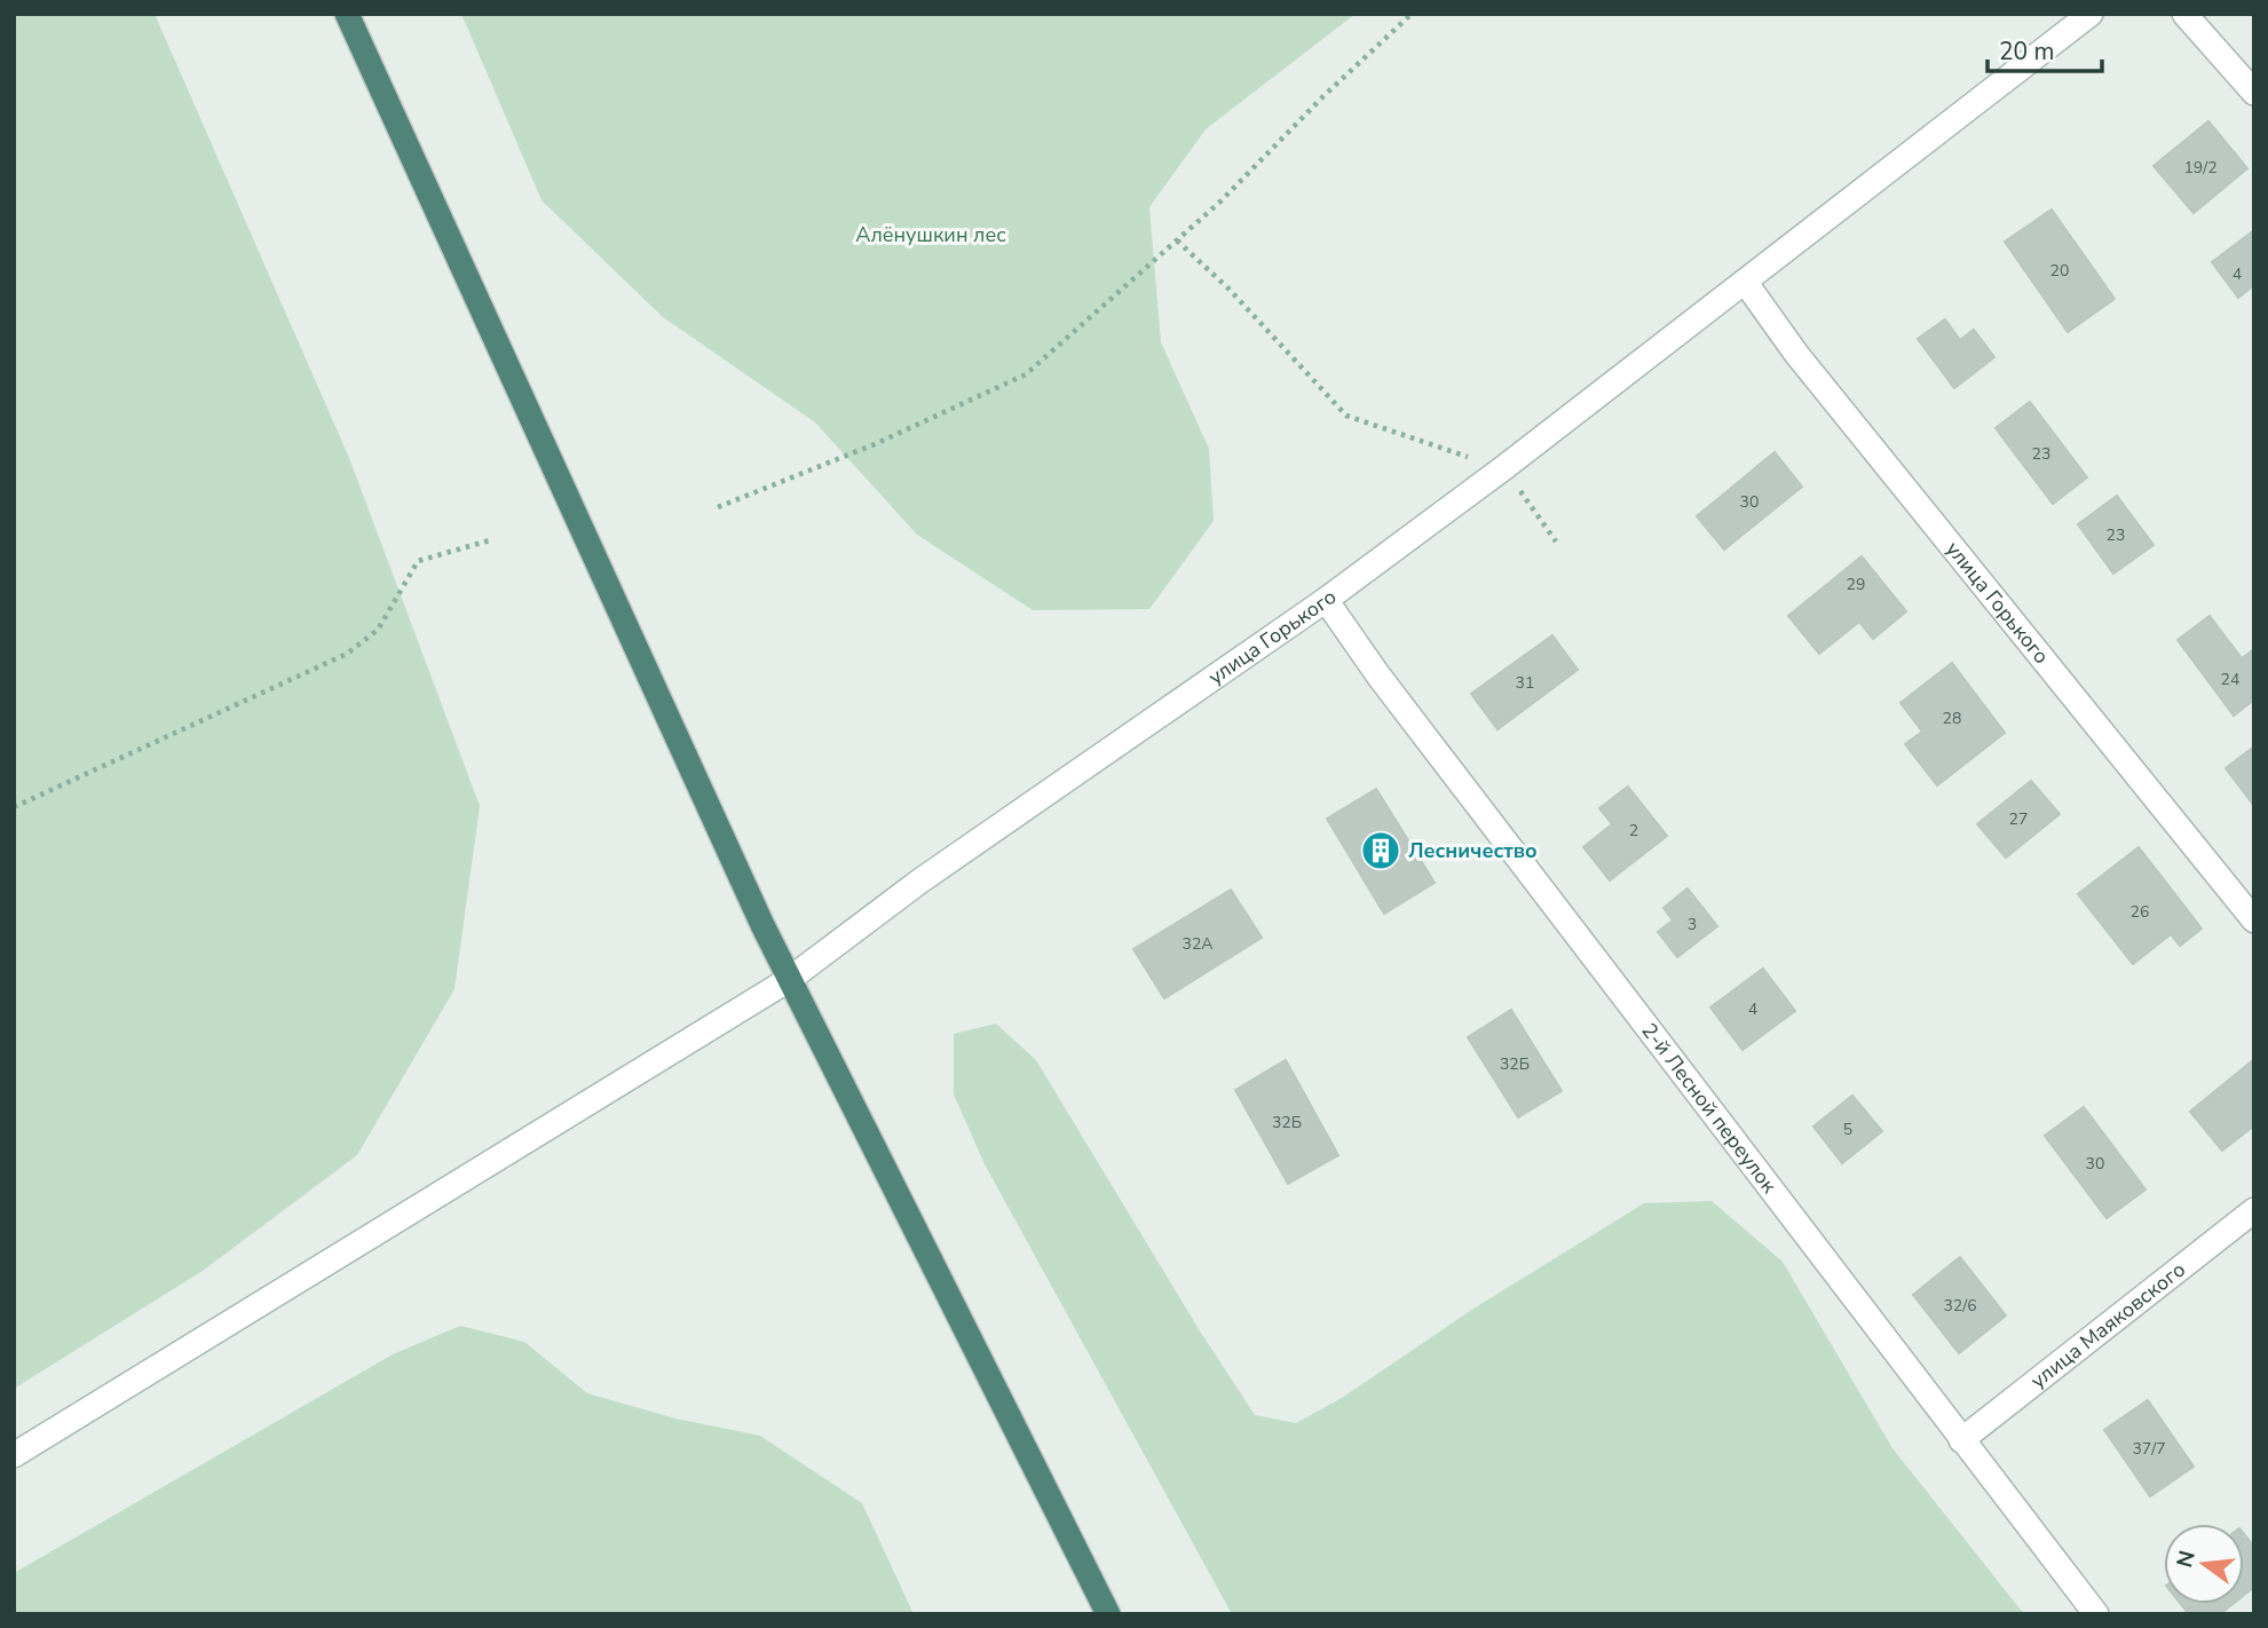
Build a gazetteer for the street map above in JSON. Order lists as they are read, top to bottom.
{
  "streets": {
    "street": ["улица Горького", "2-й Лесной переулок", "улица Маяковского"]
  },
  "crossings": [
    ["улица Горького", "2-й Лесной переулок"],
    ["2-й Лесной переулок", "улица Маяковского"]
  ],
  "parks": ["Алёнушкин лес"],
  "places": {
    "building": ["Лесничество"]
  },
  "house_numbers": [
    "19/2",
    "20",
    "4",
    "23",
    "30",
    "23",
    "29",
    "24",
    "31",
    "28",
    "27",
    "2",
    "26",
    "3",
    "32А",
    "4",
    "32Б",
    "32Б",
    "5",
    "30",
    "32/6",
    "37/7"
  ],
  "scale_bar": "20 m",
  "north": "left"
}
